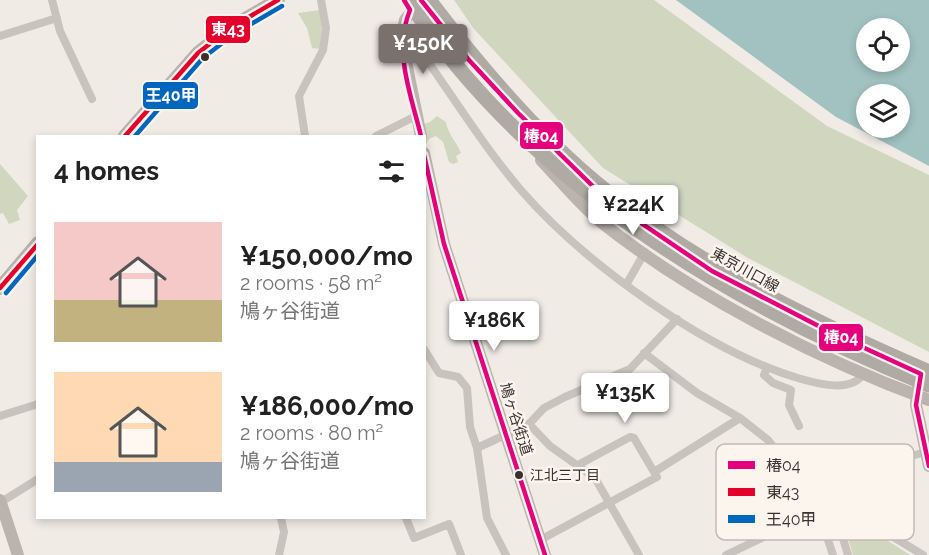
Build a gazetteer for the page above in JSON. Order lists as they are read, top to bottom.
{
  "streets": {
    "main road": ["東京川口線", "鳩ヶ谷街道"]
  },
  "places": ["江北三丁目"],
  "lines": ["transit line 椿04", "transit line 東43", "transit line 王40甲"],
  "legend": ["椿04", "東43", "王40甲"],
  "page": {
    "price": [
      "¥150K",
      "¥224K",
      "¥186K",
      "¥135K"
    ],
    "heading": "4 homes",
    "list": [
      {
        "name": "¥150,000/mo",
        "note": "2 rooms · 58 m² · 鳩ヶ谷街道"
      },
      {
        "name": "¥186,000/mo",
        "note": "2 rooms · 80 m² · 鳩ヶ谷街道"
      }
    ]
  }
}
